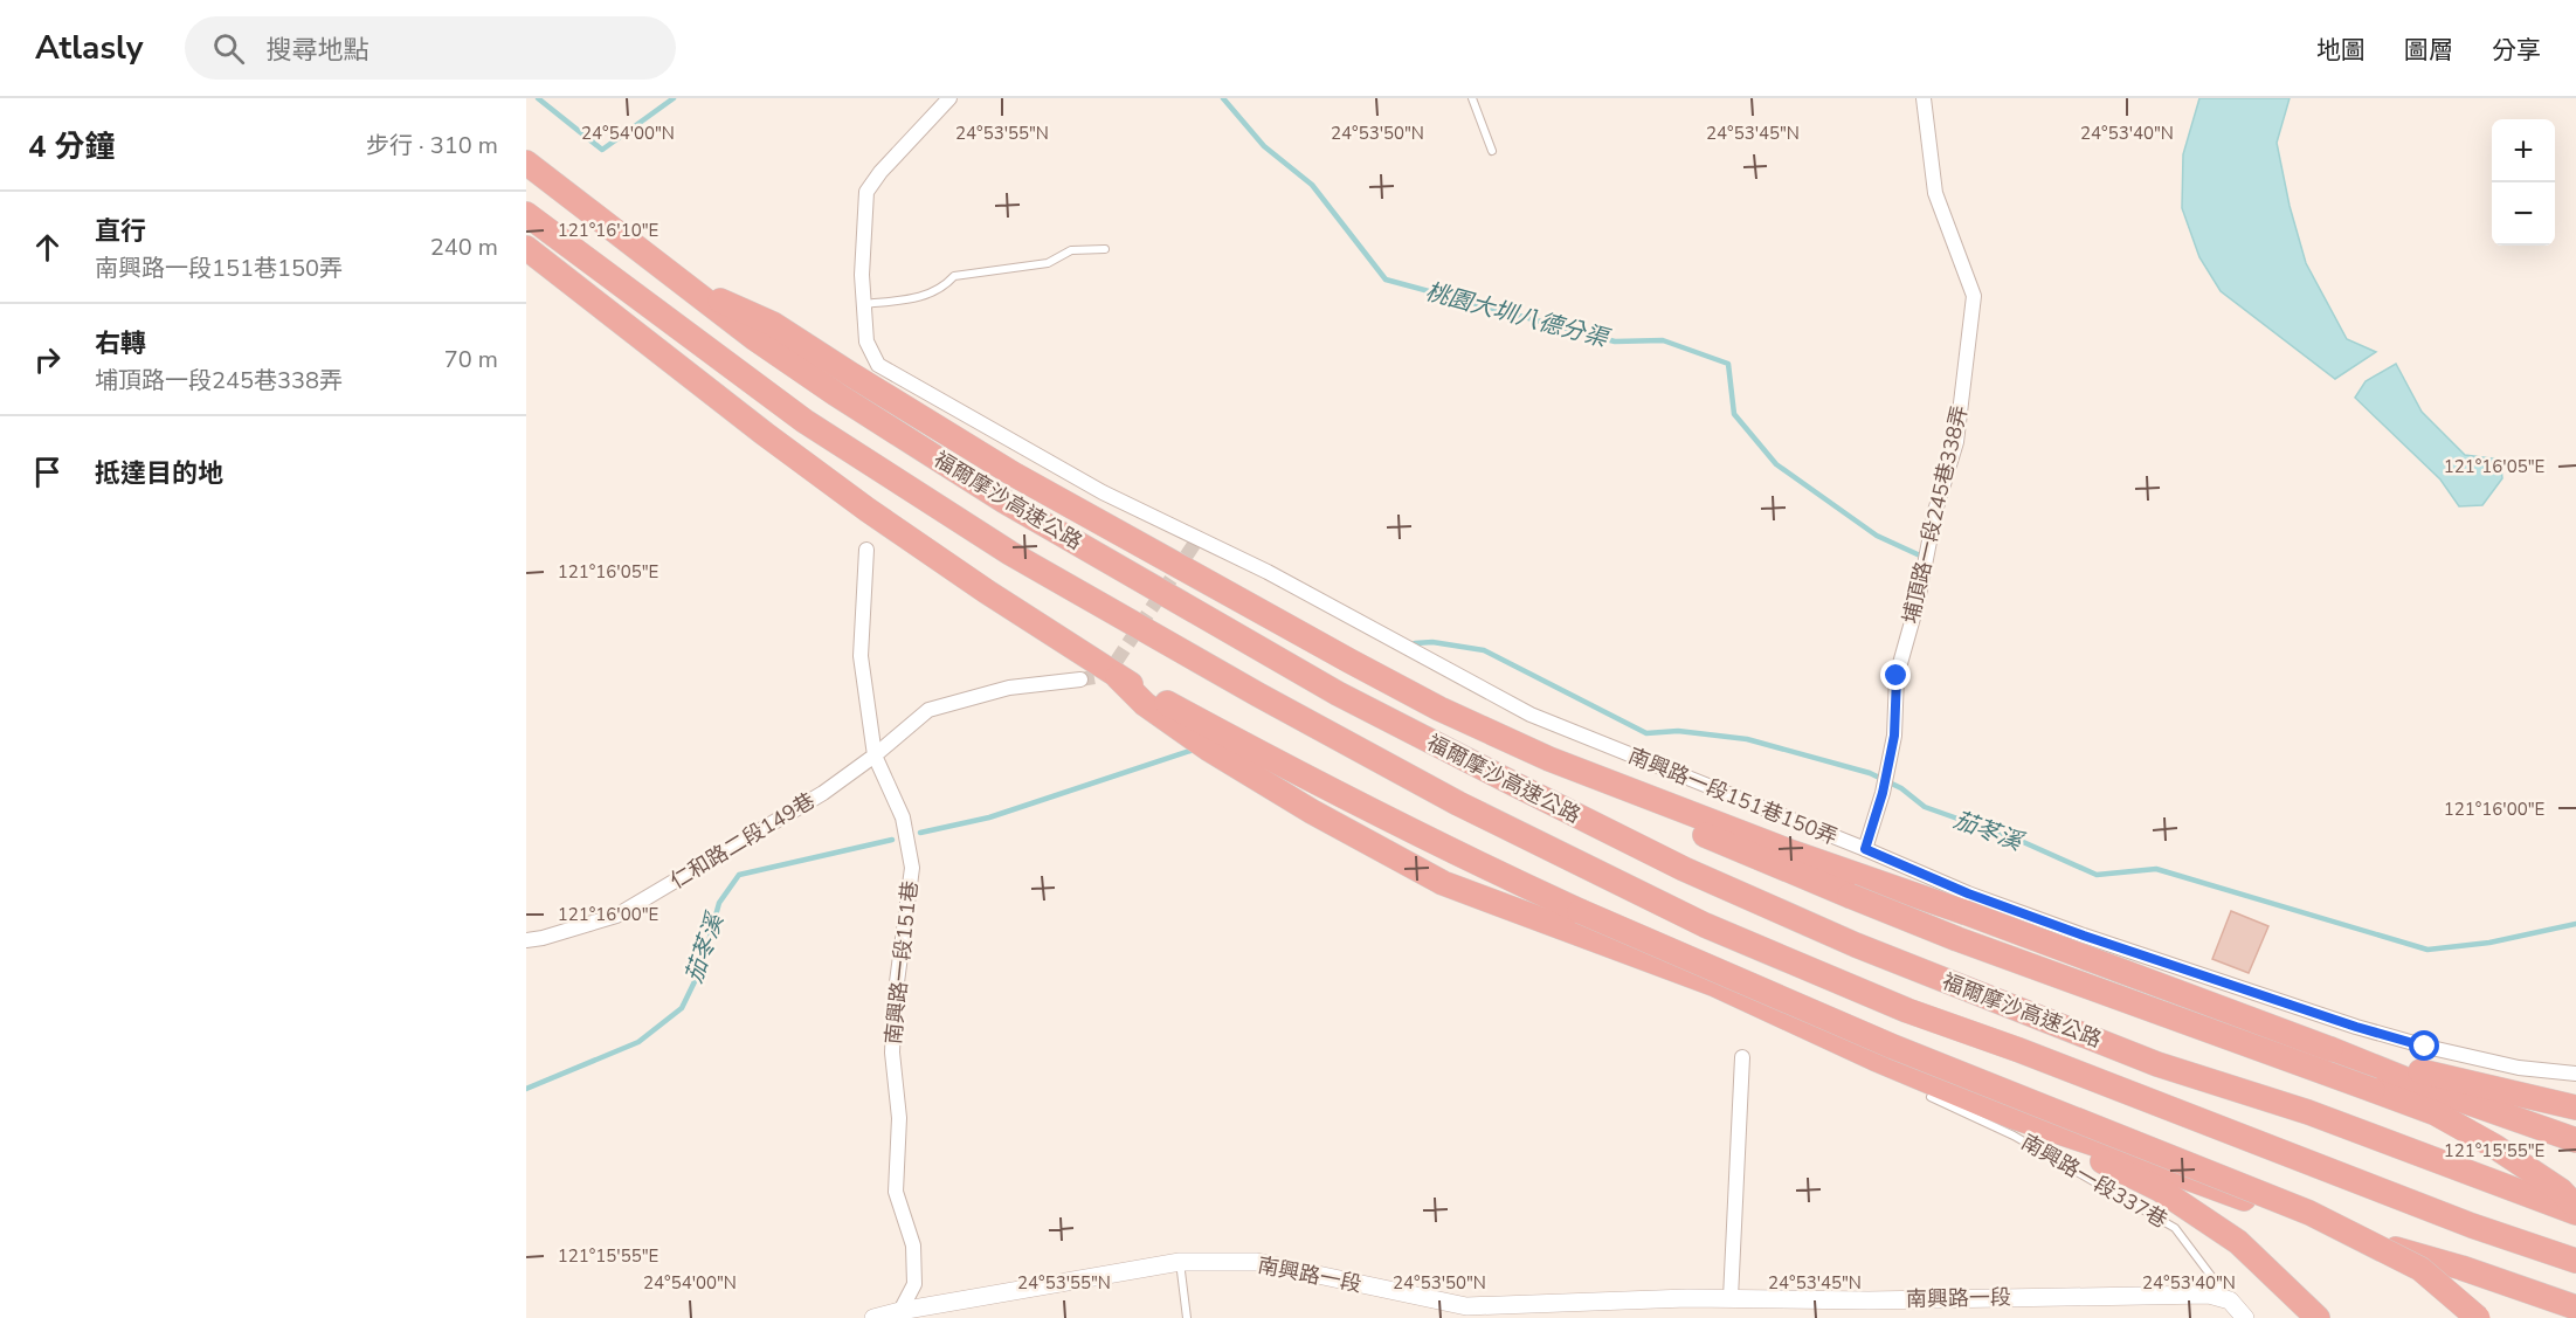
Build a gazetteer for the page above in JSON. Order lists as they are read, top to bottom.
{
  "streets": {
    "highway": ["福爾摩沙高速公路"],
    "street": [
      "埔頂路一段245巷338弄",
      "南興路一段151巷150弄",
      "仁和路二段149巷",
      "南興路一段151巷",
      "南興路一段"
    ],
    "lane": ["南興路一段337巷"]
  },
  "crossings": [
    ["埔頂路一段245巷338弄", "南興路一段151巷150弄"],
    ["仁和路二段149巷", "南興路一段151巷"],
    ["南興路一段151巷", "南興路一段"],
    ["南興路一段337巷", "南興路一段"]
  ],
  "water": ["桃園大圳八德分渠", "茄苳溪"],
  "page": {
    "header": "Atlasly",
    "search": "搜尋地點",
    "nav": ["地圖", "圖層", "分享"],
    "heading": ["4 分鐘", "步行 · 310 m"],
    "map_buttons": ["+", "−"],
    "list": [
      ["直行", "南興路一段151巷150弄", "240 m"],
      ["右轉", "埔頂路一段245巷338弄", "70 m"],
      "抵達目的地"
    ]
  },
  "coordinates": [
    "24°54'00\"N",
    "24°53'55\"N",
    "24°53'50\"N",
    "24°53'45\"N",
    "24°53'40\"N",
    "121°16'10\"E",
    "121°16'05\"E",
    "121°16'00\"E",
    "121°15'55\"E"
  ]
}
